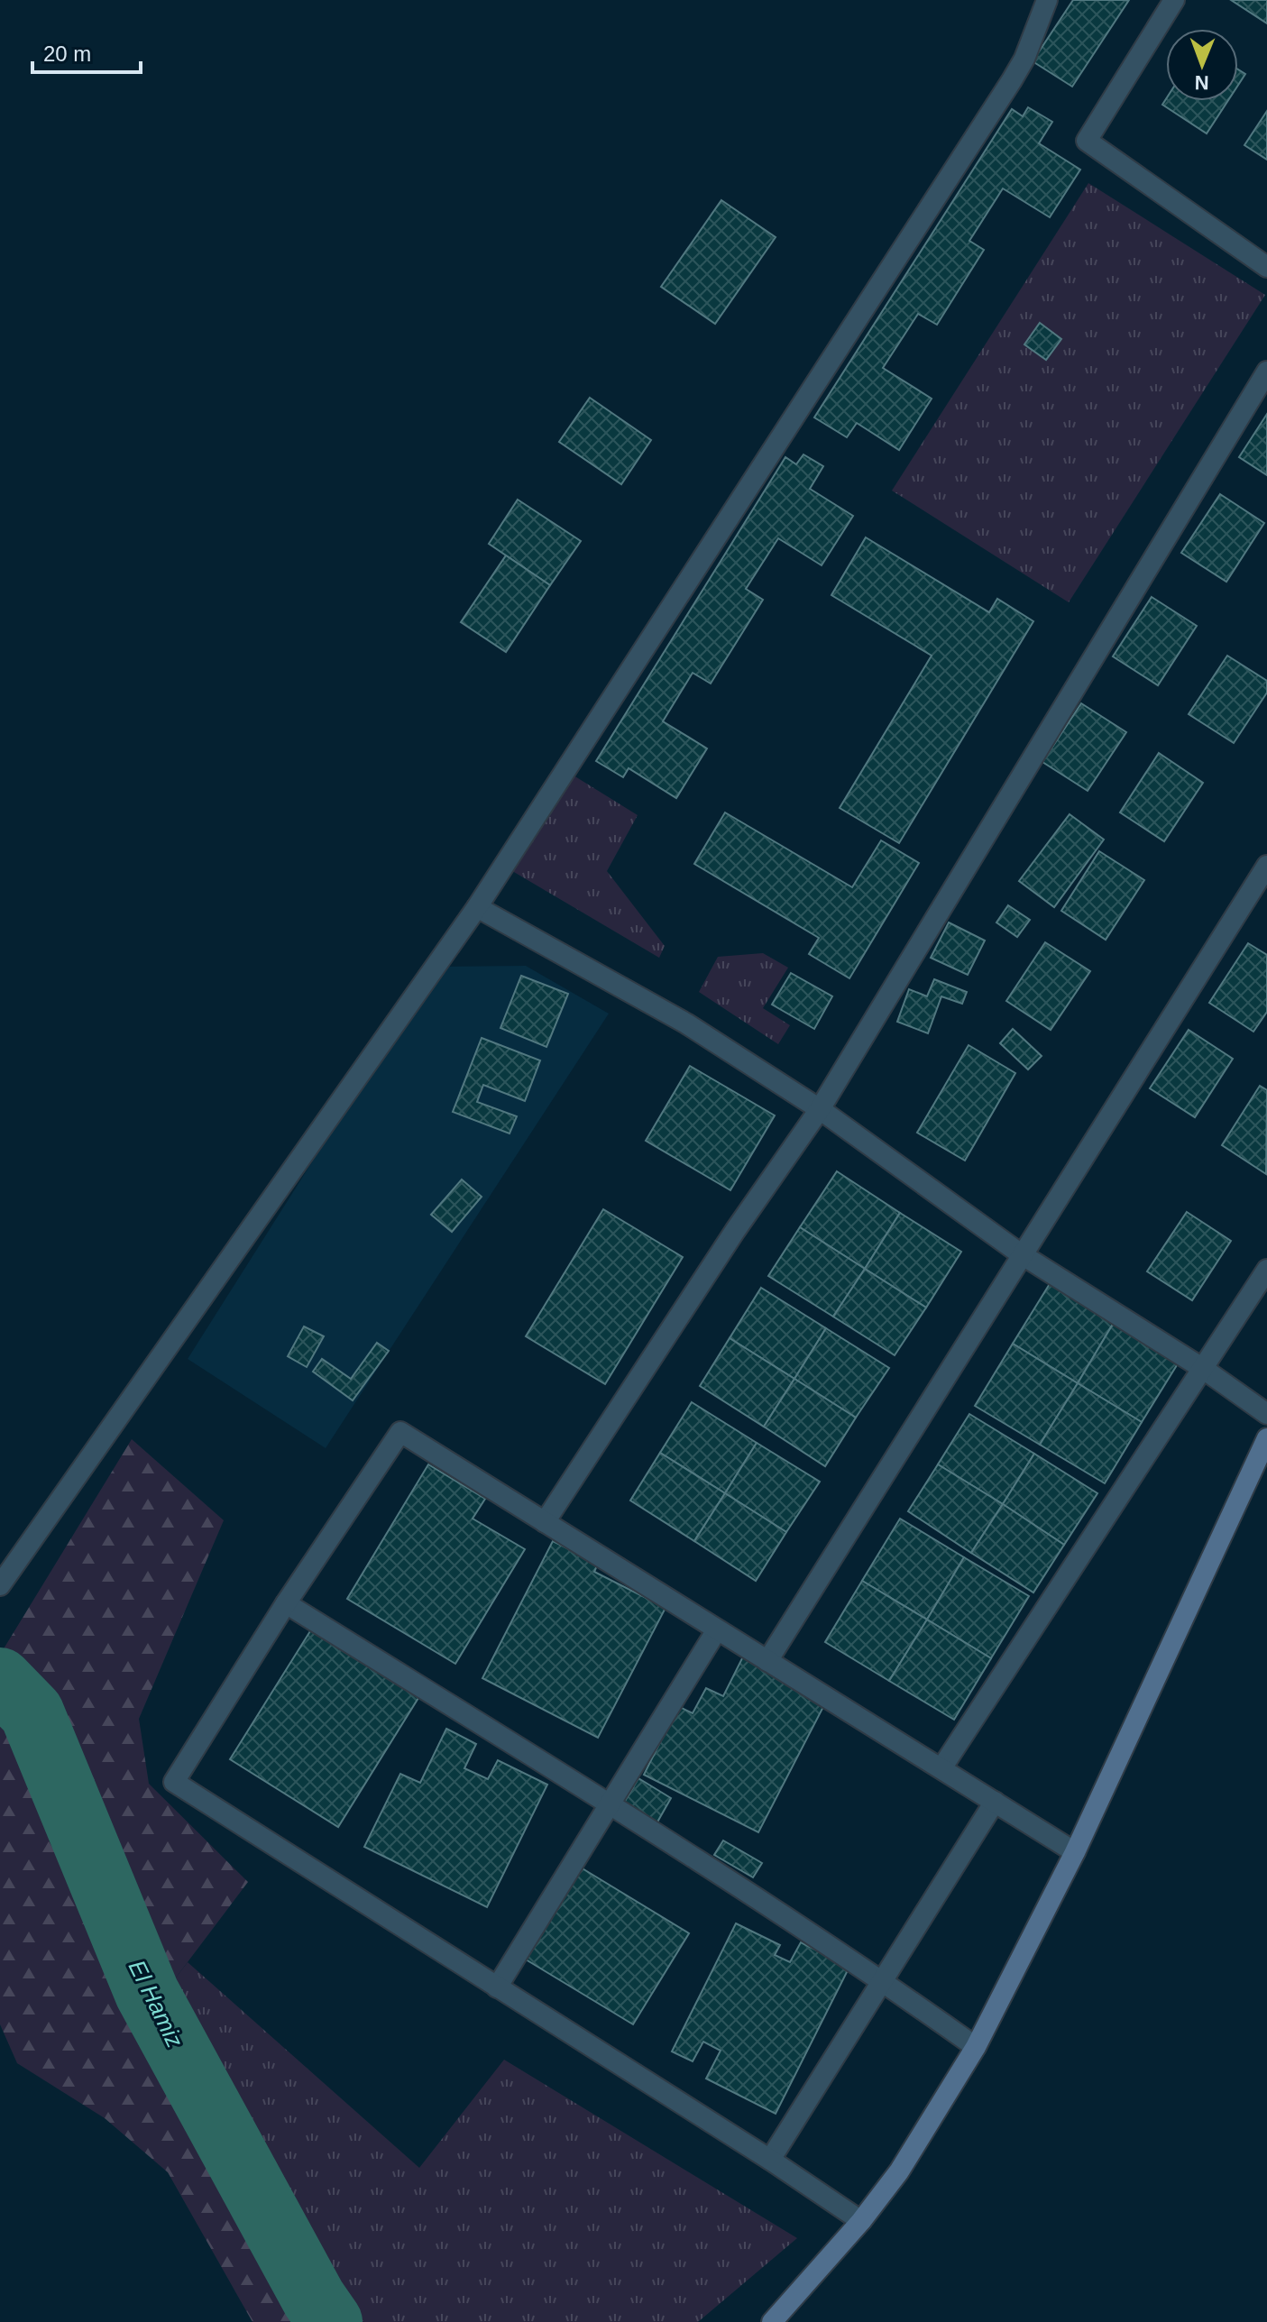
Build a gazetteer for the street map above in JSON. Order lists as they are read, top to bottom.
{
  "water": ["El Hamiz"],
  "scale_bar": "20 m",
  "north": "bottom"
}
